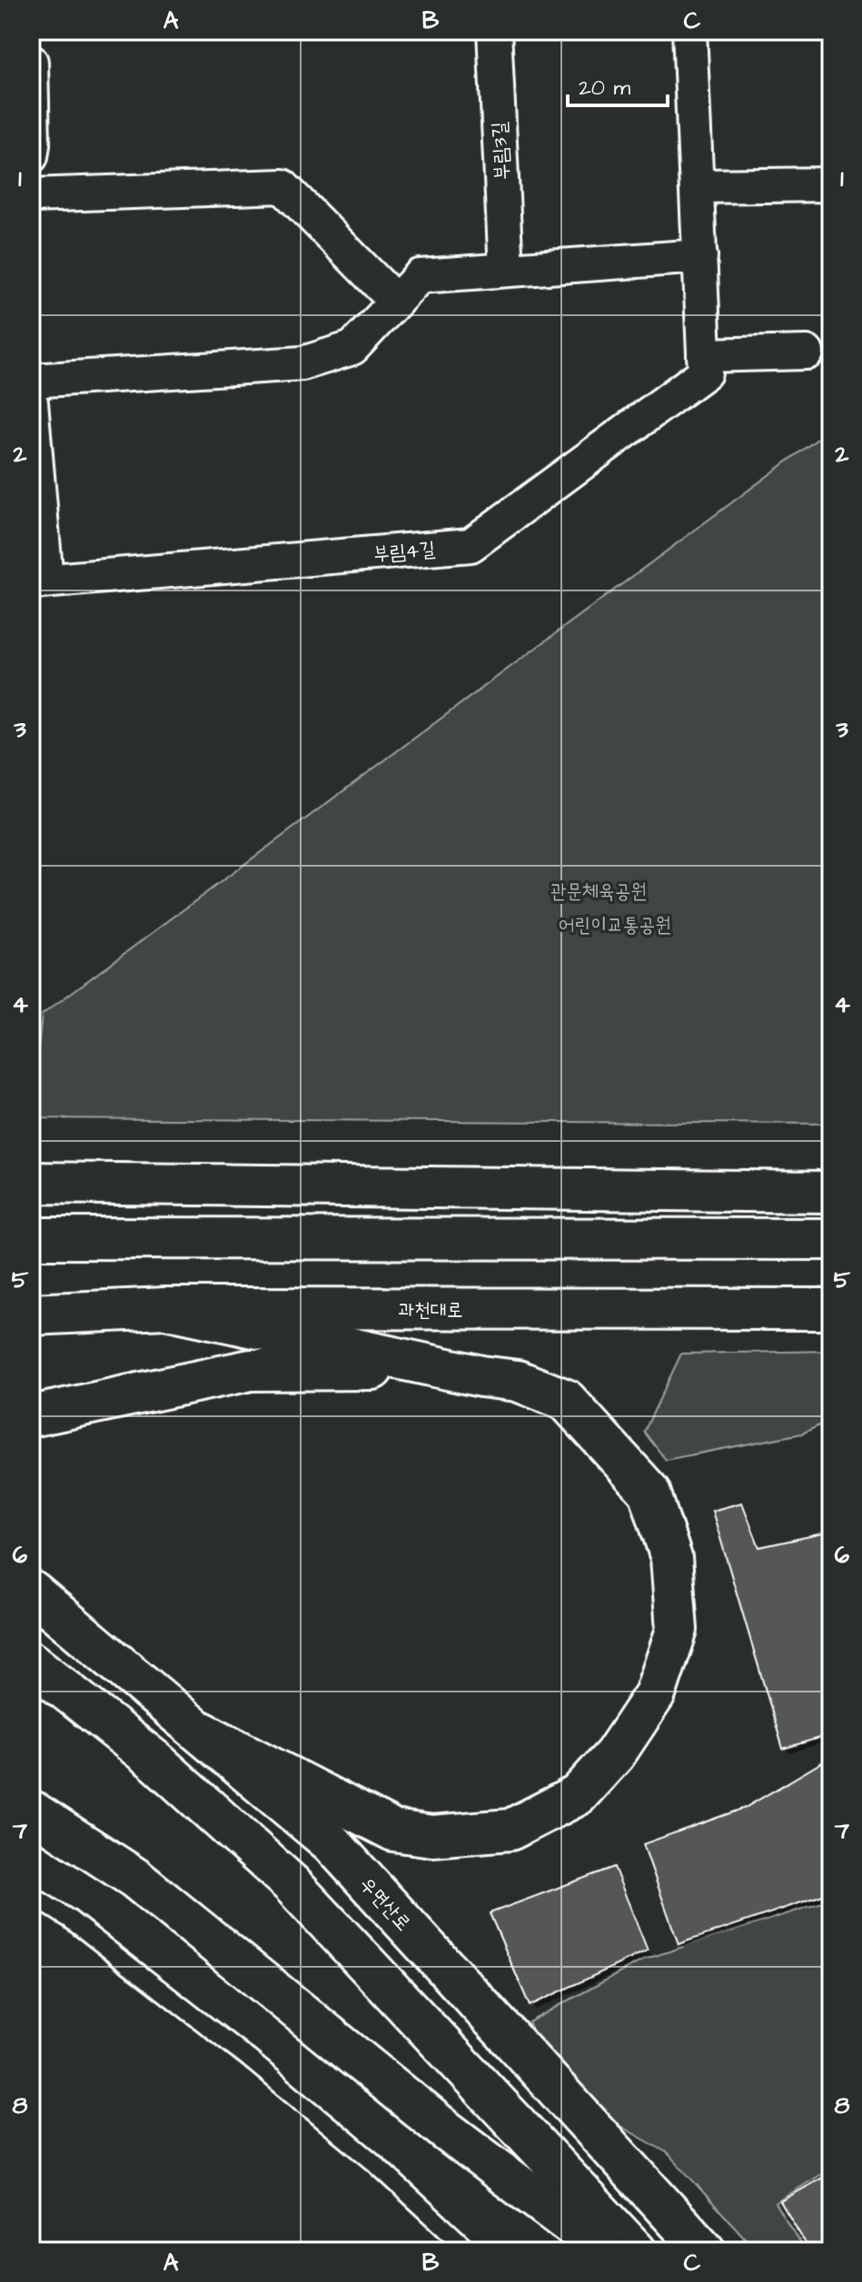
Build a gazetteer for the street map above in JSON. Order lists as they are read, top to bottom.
{
  "streets": {
    "highway": ["과천대로", "우면산로"],
    "street": ["부림3길", "부림4길"]
  },
  "parks": ["관문체육공원", "어린이교통공원"],
  "scale_bar": "20 m",
  "grid": {
    "columns": ["A", "B", "C"],
    "rows": [
      "1",
      "2",
      "3",
      "4",
      "5",
      "6",
      "7",
      "8"
    ]
  }
}
